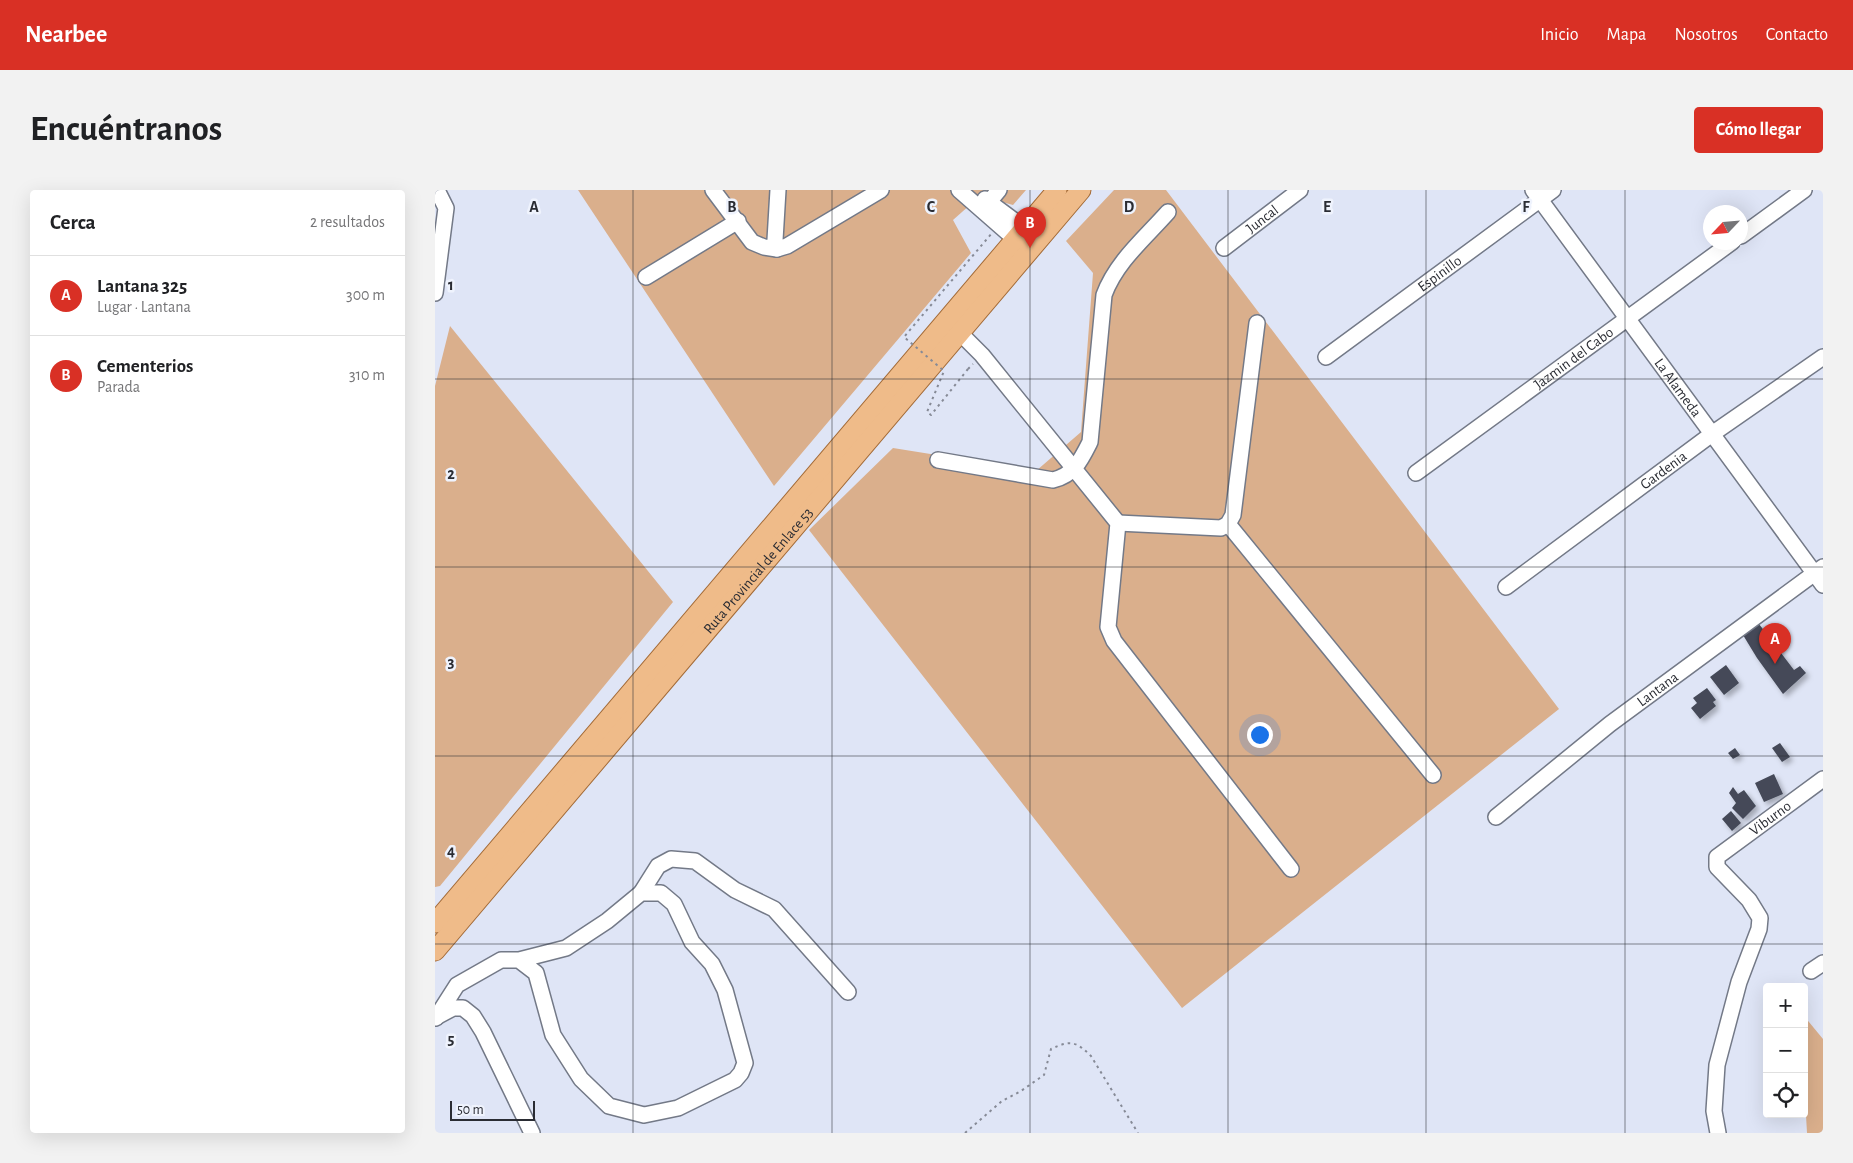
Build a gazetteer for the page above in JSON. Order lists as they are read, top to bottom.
{
  "streets": {
    "main road": ["Ruta Provincial de Enlace 53"],
    "street": [
      "Juncal",
      "Espinillo",
      "Jazmin del Cabo",
      "La Alameda",
      "Gardenia",
      "Lantana",
      "Viburno"
    ]
  },
  "crossings": [
    ["Espinillo", "La Alameda"],
    ["Jazmin del Cabo", "La Alameda"],
    ["La Alameda", "Gardenia"],
    ["La Alameda", "Lantana"]
  ],
  "scale_bar": "50 m",
  "north": "bottom left",
  "page": {
    "header": "Nearbee",
    "nav": [
      "Inicio",
      "Mapa",
      "Nosotros",
      "Contacto"
    ],
    "buttons": "Cómo llegar",
    "title": "Encuéntranos",
    "heading": ["Cerca", "2 resultados"],
    "pins": ["B", "A"],
    "list": [
      {
        "mark": "A",
        "name": "Lantana 325",
        "note": "Lugar · Lantana",
        "value": "300 m"
      },
      {
        "mark": "B",
        "name": "Cementerios",
        "note": "Parada",
        "value": "310 m"
      }
    ],
    "map_buttons": ["+", "−"],
    "scale": "50 m"
  },
  "grid": {
    "columns": [
      "A",
      "B",
      "C",
      "D",
      "E",
      "F"
    ],
    "rows": [
      "1",
      "2",
      "3",
      "4",
      "5"
    ]
  }
}
